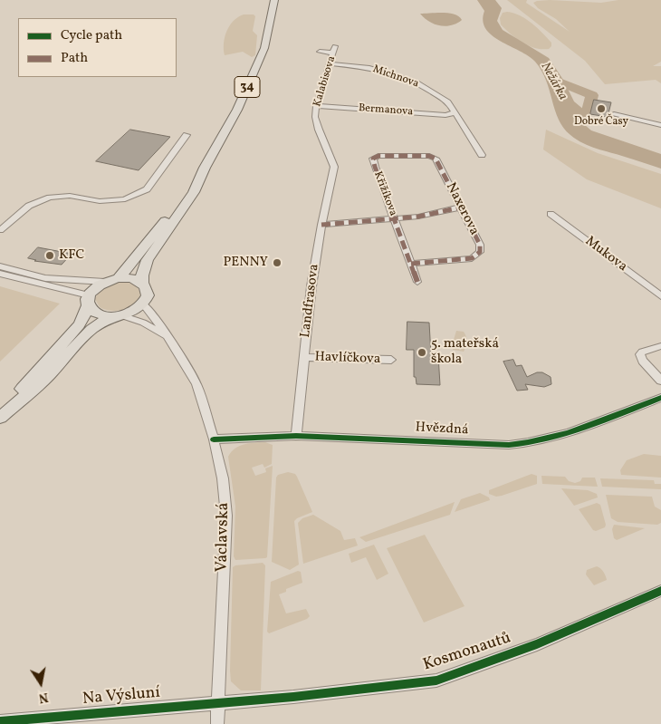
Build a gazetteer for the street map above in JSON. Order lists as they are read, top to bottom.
{
  "streets": {
    "main road": ["34"],
    "street": [
      "Michnova",
      "Kalabisova",
      "Bermanova",
      "Křižíkova",
      "Naxerova",
      "Mukova",
      "Landfrasova",
      "Havlíčkova",
      "Hvězdná",
      "Václavská",
      "Kosmonautů",
      "Na Výsluní"
    ]
  },
  "crossings": [
    ["Michnova", "Kalabisova"],
    ["Michnova", "Bermanova"],
    ["Kalabisova", "Bermanova"],
    ["Kalabisova", "Landfrasova"],
    ["34", "Václavská"],
    ["Křižíkova", "Naxerova"],
    ["Landfrasova", "Havlíčkova"],
    ["Landfrasova", "Hvězdná"],
    ["Hvězdná", "Václavská"],
    ["Václavská", "Kosmonautů"],
    ["Václavská", "Na Výsluní"],
    ["Kosmonautů", "Na Výsluní"]
  ],
  "water": ["Nežárka"],
  "places": [
    "Dobré Časy",
    "KFC",
    "PENNY",
    "5. mateřská škola"
  ],
  "legend": ["Cycle path", "Path"],
  "north": "bottom"
}
